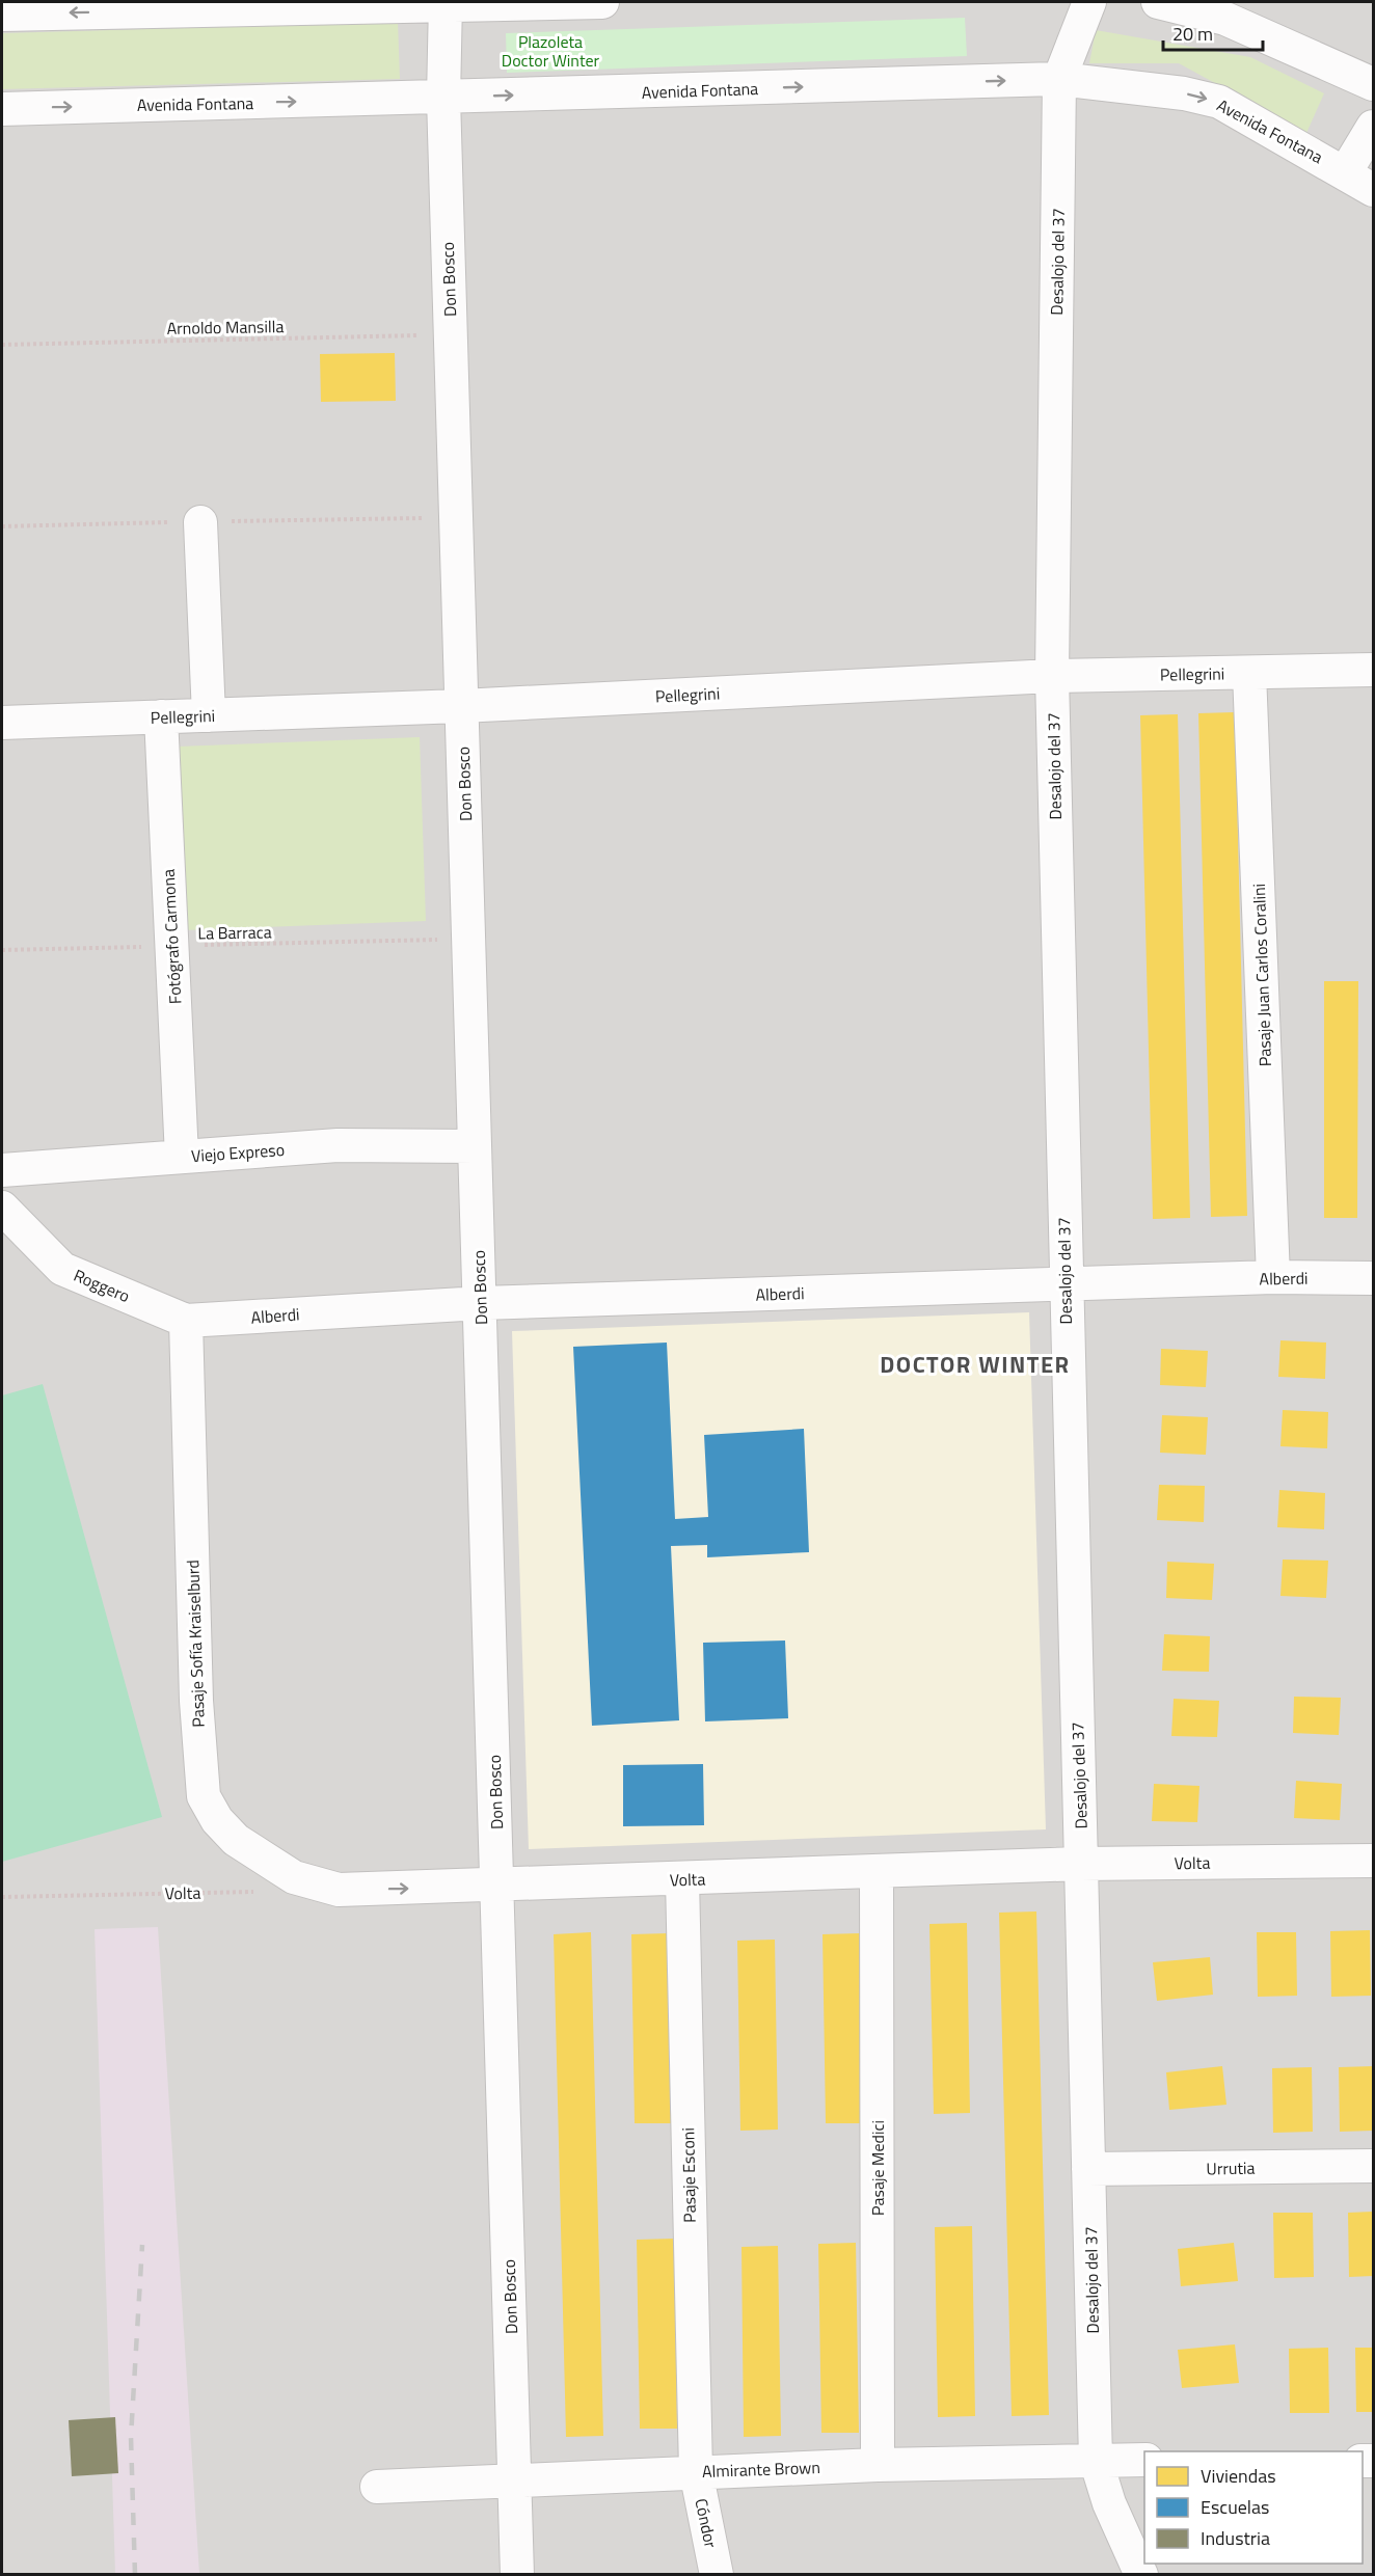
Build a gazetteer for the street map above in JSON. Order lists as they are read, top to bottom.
{
  "streets": {
    "street": [
      "Avenida Fontana",
      "Desalojo del 37",
      "Don Bosco",
      "Pellegrini",
      "Fotógrafo Carmona",
      "Pasaje Juan Carlos Coralini",
      "Viejo Expreso",
      "Alberdi",
      "Roggero",
      "Pasaje Sofía Kraiselburd",
      "Volta",
      "Pasaje Medici",
      "Urrutia",
      "Pasaje Esconi",
      "Almirante Brown",
      "Cóndor"
    ],
    "path": ["Arnoldo Mansilla", "La Barraca"]
  },
  "crossings": [
    ["Avenida Fontana", "Desalojo del 37"],
    ["Avenida Fontana", "Don Bosco"],
    ["Desalojo del 37", "Pellegrini"],
    ["Desalojo del 37", "Alberdi"],
    ["Desalojo del 37", "Volta"],
    ["Desalojo del 37", "Urrutia"],
    ["Desalojo del 37", "Almirante Brown"],
    ["Don Bosco", "Arnoldo Mansilla"],
    ["Don Bosco", "Pellegrini"],
    ["Don Bosco", "La Barraca"],
    ["Don Bosco", "Viejo Expreso"],
    ["Don Bosco", "Alberdi"],
    ["Don Bosco", "Volta"],
    ["Don Bosco", "Almirante Brown"],
    ["Pellegrini", "Fotógrafo Carmona"],
    ["Pellegrini", "Pasaje Juan Carlos Coralini"],
    ["La Barraca", "Fotógrafo Carmona"],
    ["Fotógrafo Carmona", "Viejo Expreso"],
    ["Pasaje Juan Carlos Coralini", "Alberdi"],
    ["Alberdi", "Roggero"],
    ["Alberdi", "Pasaje Sofía Kraiselburd"],
    ["Roggero", "Pasaje Sofía Kraiselburd"],
    ["Pasaje Sofía Kraiselburd", "Volta"],
    ["Volta", "Pasaje Medici"],
    ["Volta", "Pasaje Esconi"],
    ["Pasaje Medici", "Almirante Brown"],
    ["Pasaje Esconi", "Almirante Brown"],
    ["Pasaje Esconi", "Cóndor"],
    ["Almirante Brown", "Cóndor"]
  ],
  "districts": ["DOCTOR WINTER"],
  "parks": ["Plazoleta Doctor Winter"],
  "legend": ["Viviendas", "Escuelas", "Industria"],
  "scale_bar": "20 m"
}
